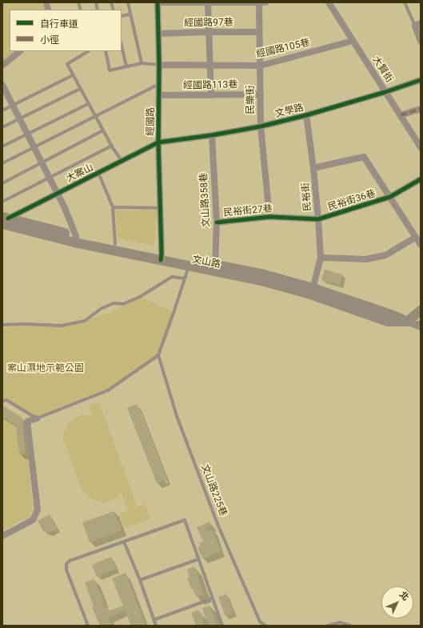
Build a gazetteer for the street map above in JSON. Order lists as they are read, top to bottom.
{
  "streets": {
    "main road": ["文山路"],
    "street": [
      "經國路97巷",
      "經國路105巷",
      "大賢街",
      "經國路113巷",
      "民樂街",
      "文學路",
      "經國路",
      "大案山",
      "民裕街",
      "文山路358巷",
      "民裕街36巷",
      "民裕街27巷"
    ],
    "lane": ["文山路225巷"]
  },
  "crossings": [
    ["經國路97巷", "民樂街"],
    ["經國路97巷", "經國路"],
    ["經國路105巷", "大賢街"],
    ["經國路105巷", "民樂街"],
    ["經國路105巷", "經國路"],
    ["大賢街", "文學路"],
    ["經國路113巷", "民樂街"],
    ["經國路113巷", "經國路"],
    ["民樂街", "文學路"],
    ["民樂街", "民裕街27巷"],
    ["文學路", "經國路"],
    ["文學路", "大案山"],
    ["文學路", "民裕街"],
    ["文學路", "文山路358巷"],
    ["經國路", "大案山"],
    ["經國路", "文山路"],
    ["大案山", "文山路"],
    ["民裕街", "民裕街36巷"],
    ["民裕街", "民裕街27巷"],
    ["民裕街", "文山路"],
    ["文山路358巷", "民裕街27巷"],
    ["文山路358巷", "文山路"],
    ["民裕街36巷", "民裕街27巷"]
  ],
  "parks": ["案山濕地示範公園"],
  "legend": ["自行車道", "小徑"],
  "north": "top right"
}
